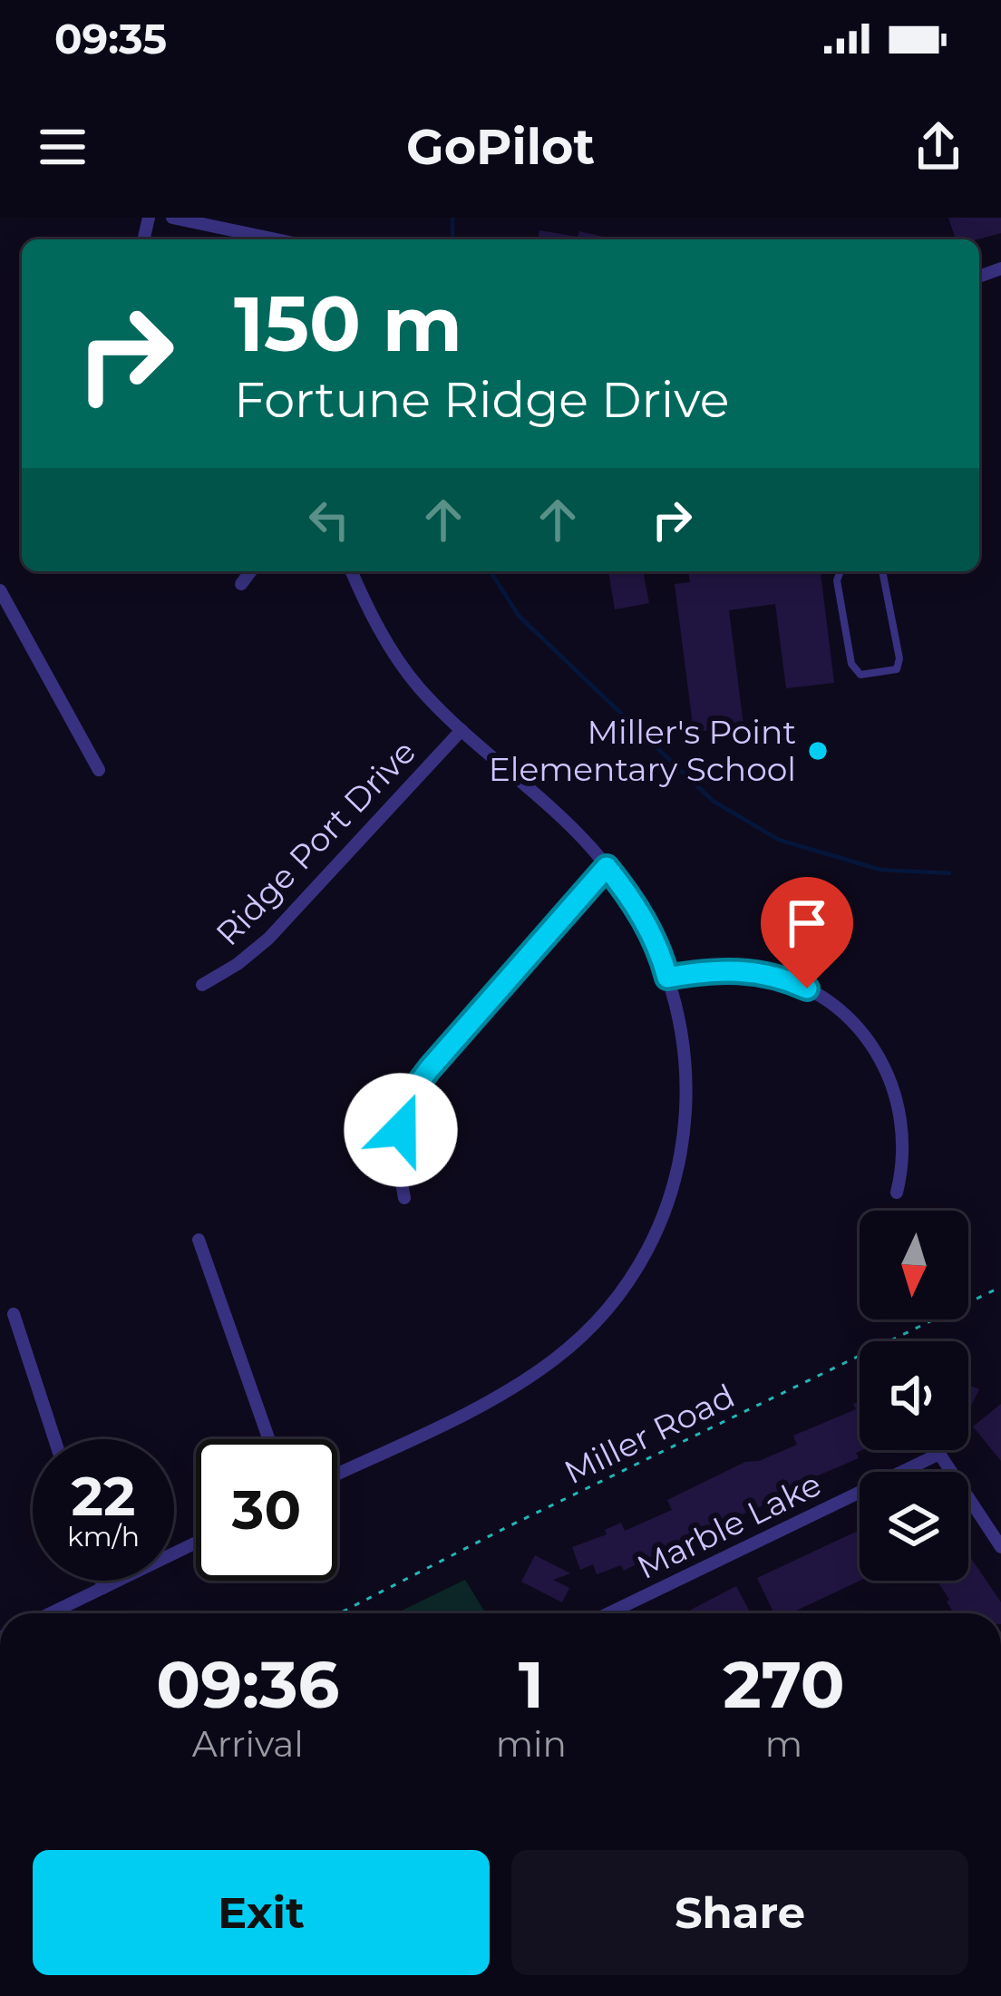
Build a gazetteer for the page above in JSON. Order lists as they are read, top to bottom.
{
  "streets": {
    "street": ["Ridge Port Drive", "Marble Lake"],
    "path": ["Miller Road"]
  },
  "places": ["Miller's Point Elementary School"],
  "north": "bottom",
  "page": {
    "status": "09:35",
    "header": "GoPilot",
    "turn": ["150 m", "Fortune Ridge Drive"],
    "speed": "22 km/h",
    "limit": "30",
    "eta": [
      "09:36",
      "Arrival",
      "1",
      "min",
      "270",
      "m"
    ],
    "buttons": ["Exit", "Share"]
  }
}
